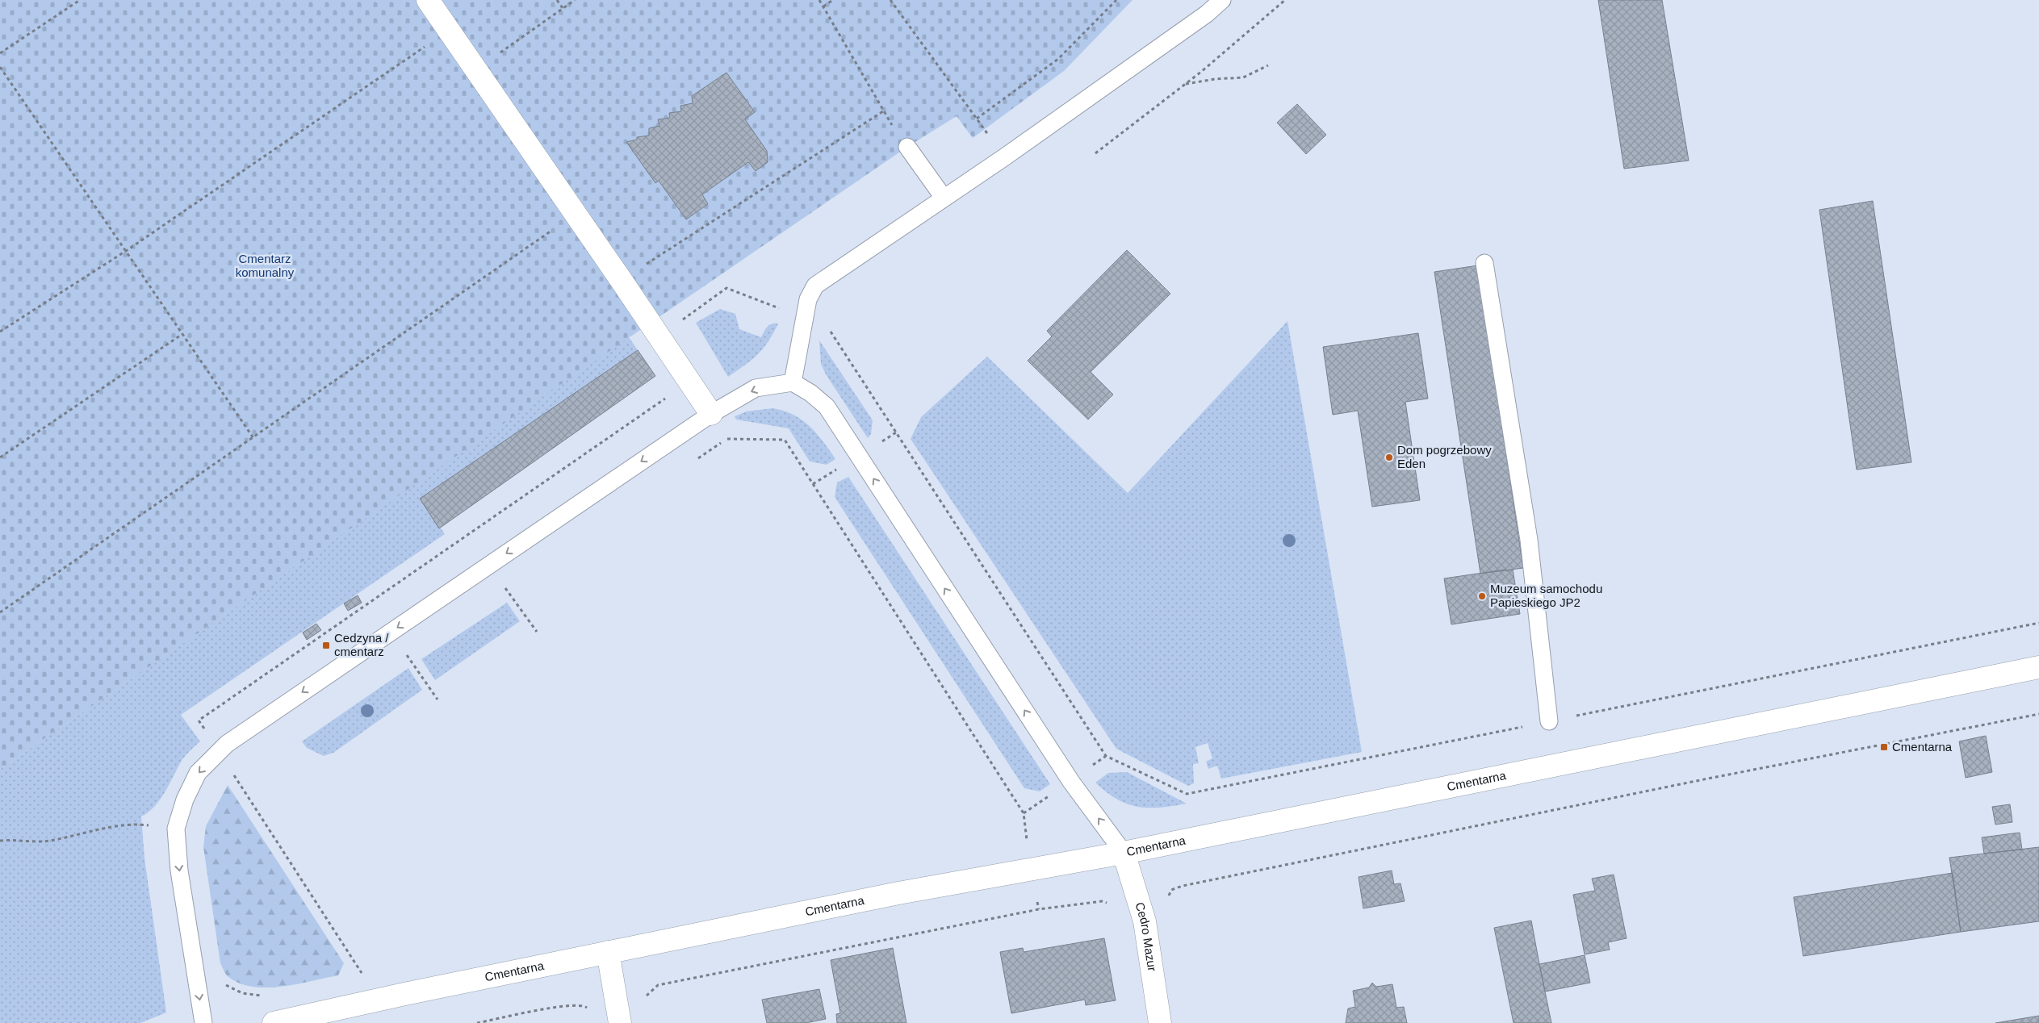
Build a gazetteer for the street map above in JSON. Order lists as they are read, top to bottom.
{
  "streets": {
    "street": ["Cmentarna", "Cedro Mazur"]
  },
  "crossings": [
    ["Cmentarna", "Cedro Mazur"]
  ],
  "parks": ["Cmentarz komunalny"],
  "places": {
    "other": ["Dom pogrzebowy Eden", "Muzeum samochodu Papieskiego JP2"],
    "transit": ["Cedzyna / cmentarz", "Cmentarna"]
  }
}
